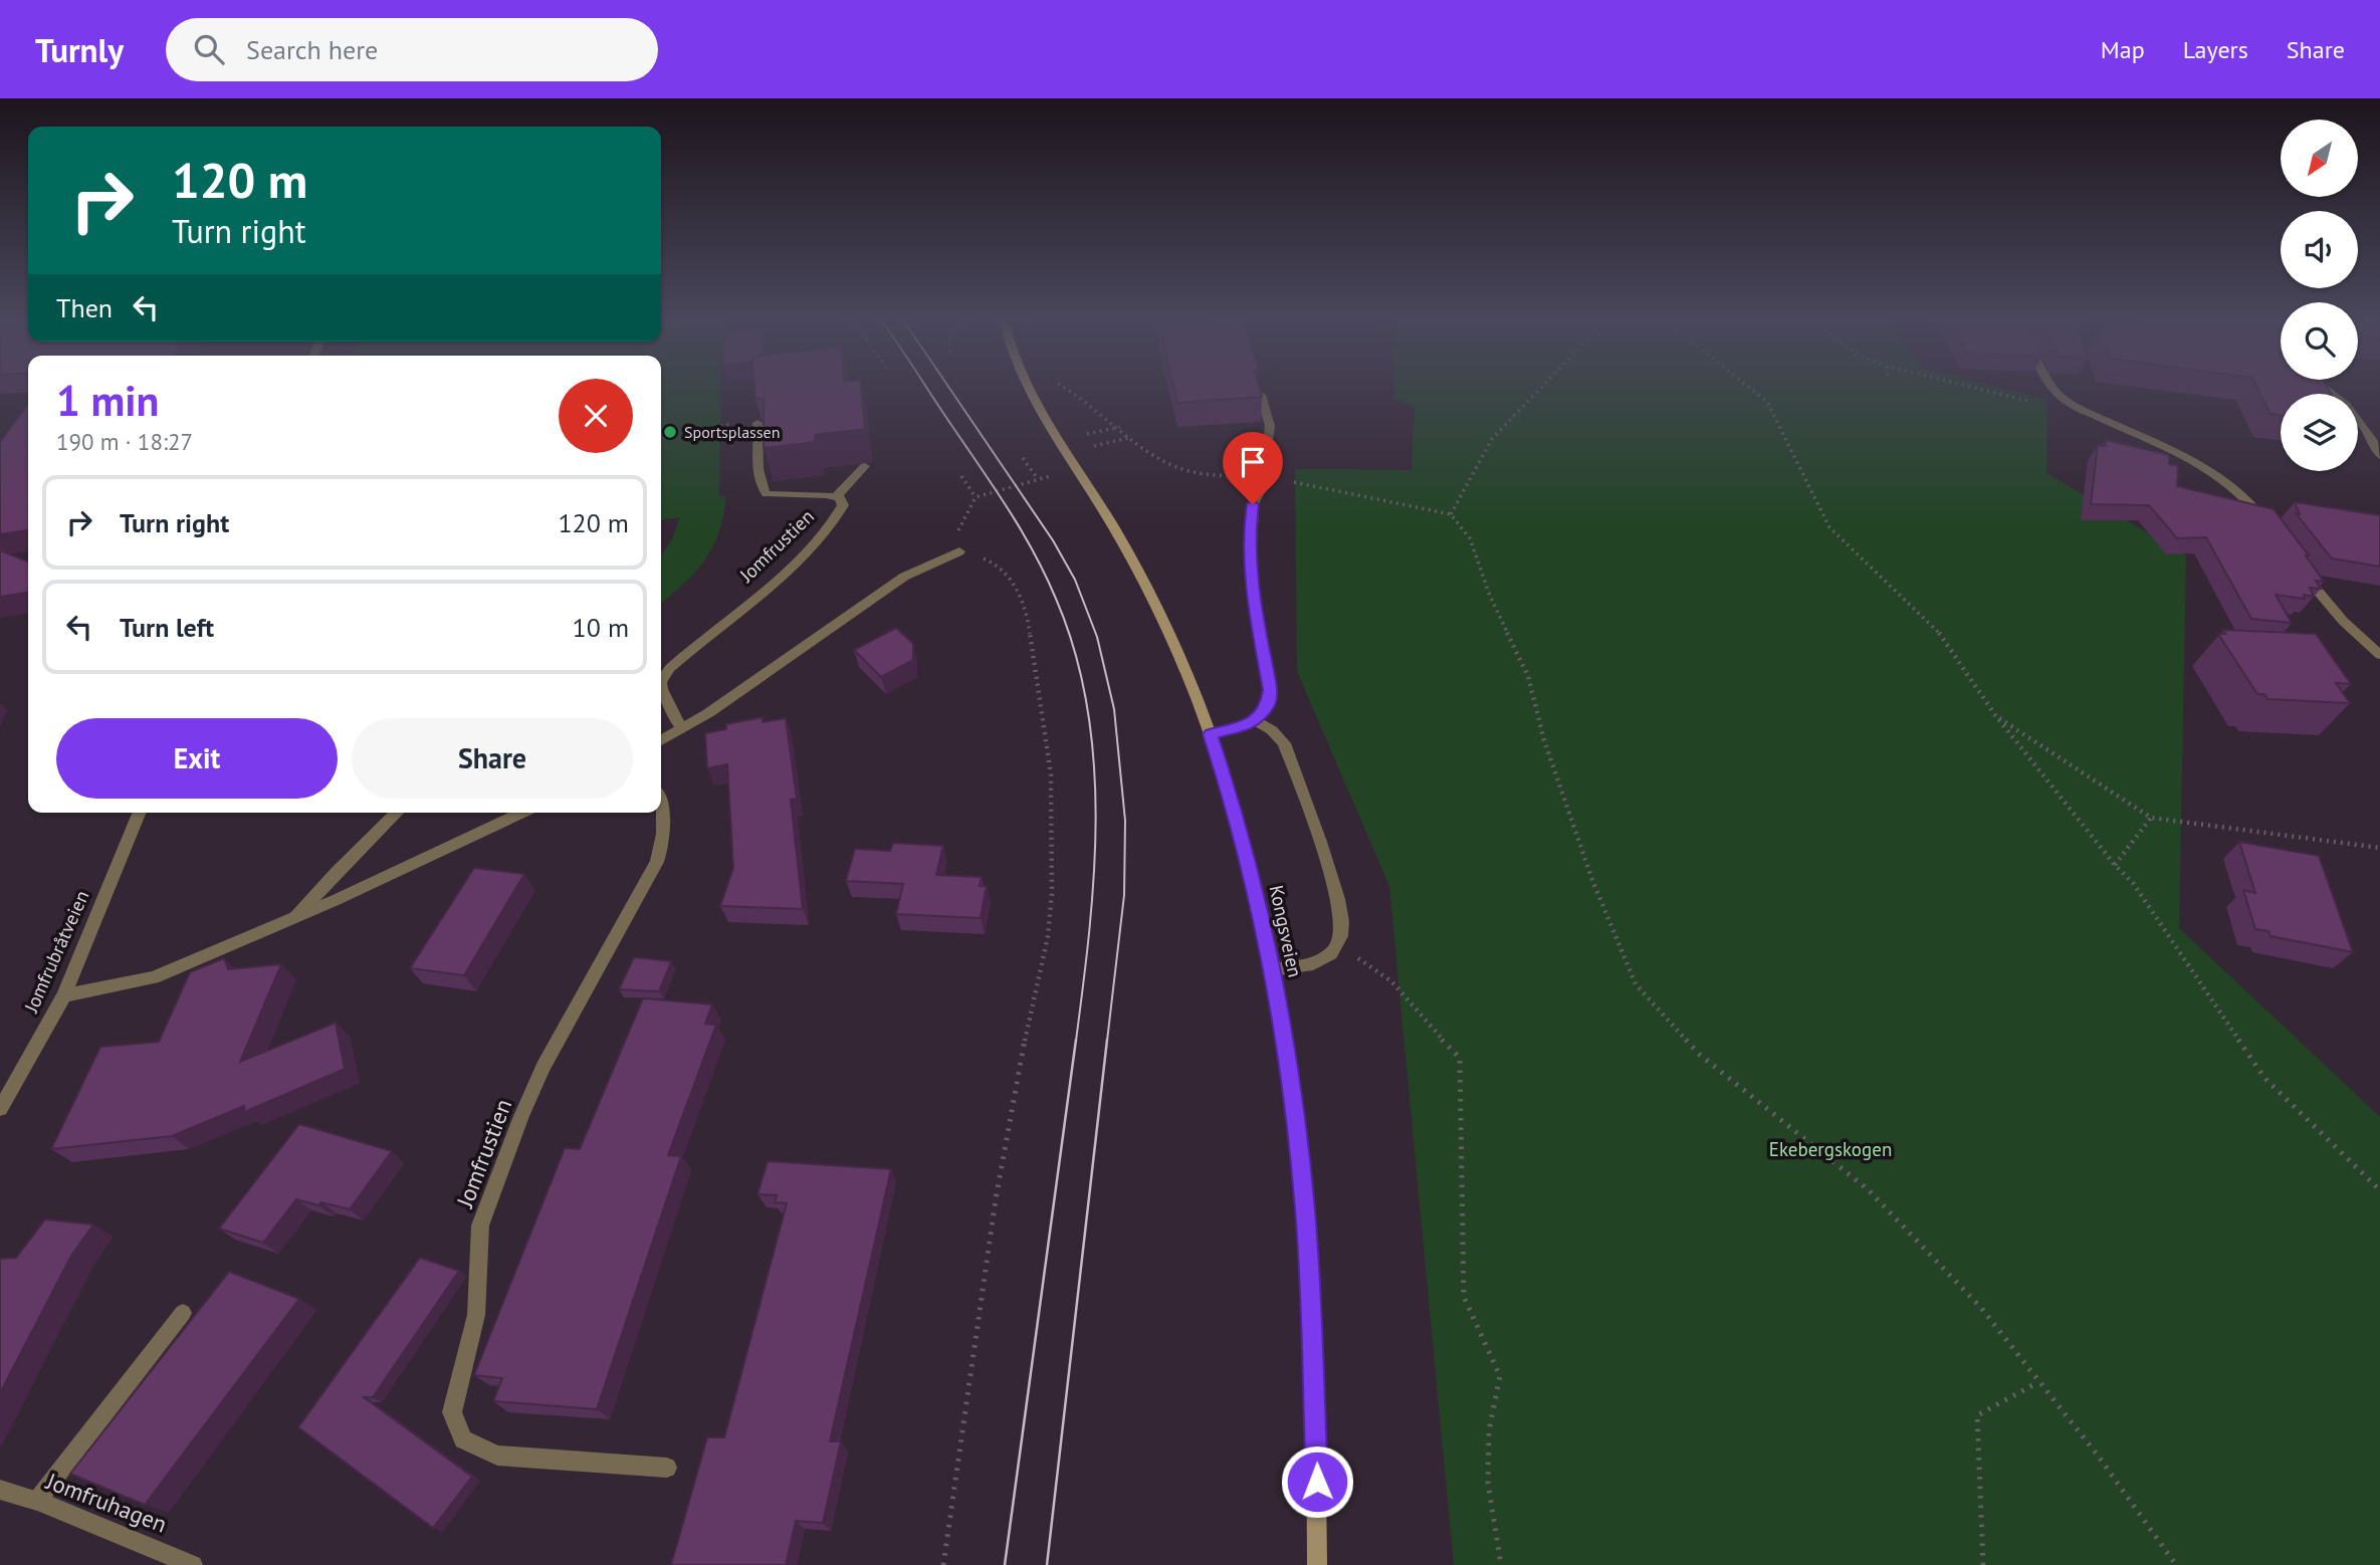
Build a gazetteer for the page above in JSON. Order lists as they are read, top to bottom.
{
  "streets": {
    "main road": ["Kongsveien"],
    "street": ["Jomfrustien", "Jomfrubråtveien", "Jomfruhagen"]
  },
  "parks": ["Ekebergskogen"],
  "places": ["Sportsplassen"],
  "north": "bottom left",
  "page": {
    "header": "Turnly",
    "search": "Search here",
    "nav": ["Map", "Layers", "Share"],
    "turn": ["120 m", "Turn right"],
    "then": "Then",
    "heading": ["1 min", "190 m · 18:27"],
    "list": [
      {
        "name": "Turn right",
        "value": "120 m"
      },
      {
        "name": "Turn left",
        "value": "10 m"
      }
    ],
    "buttons": ["Exit", "Share"]
  }
}
